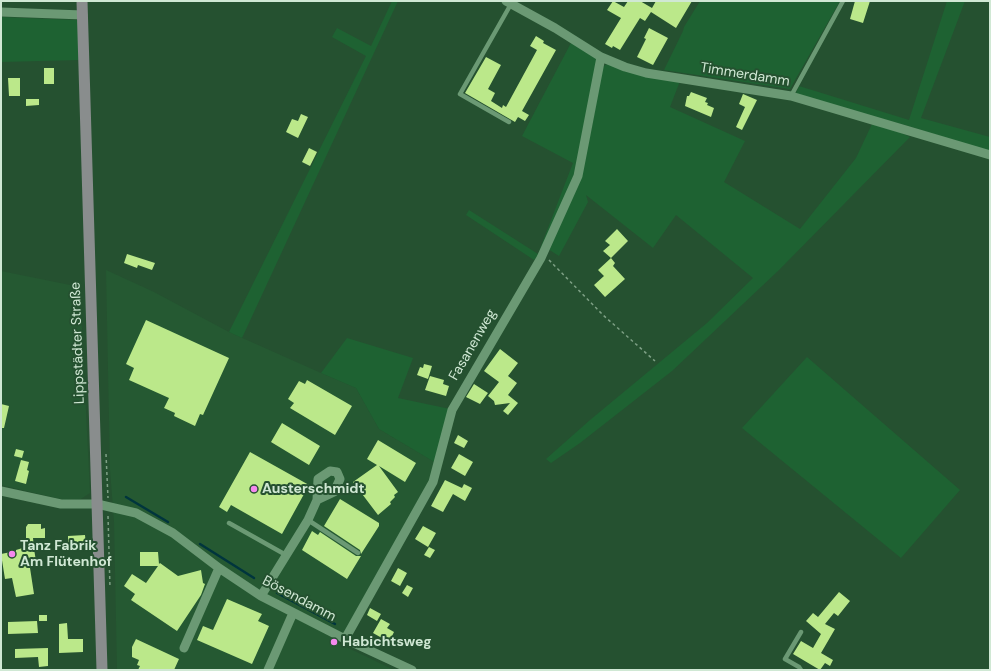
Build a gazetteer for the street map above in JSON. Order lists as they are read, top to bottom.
{
  "streets": {
    "main road": ["Lippstädter Straße"],
    "street": ["Timmerdamm", "Fasanenweg", "Bösendamm"]
  },
  "crossings": [
    ["Timmerdamm", "Fasanenweg"],
    ["Lippstädter Straße", "Bösendamm"],
    ["Fasanenweg", "Bösendamm"]
  ],
  "places": ["Austerschmidt", "Tanz Fabrik Am Flütenhof", "Habichtsweg"]
}
